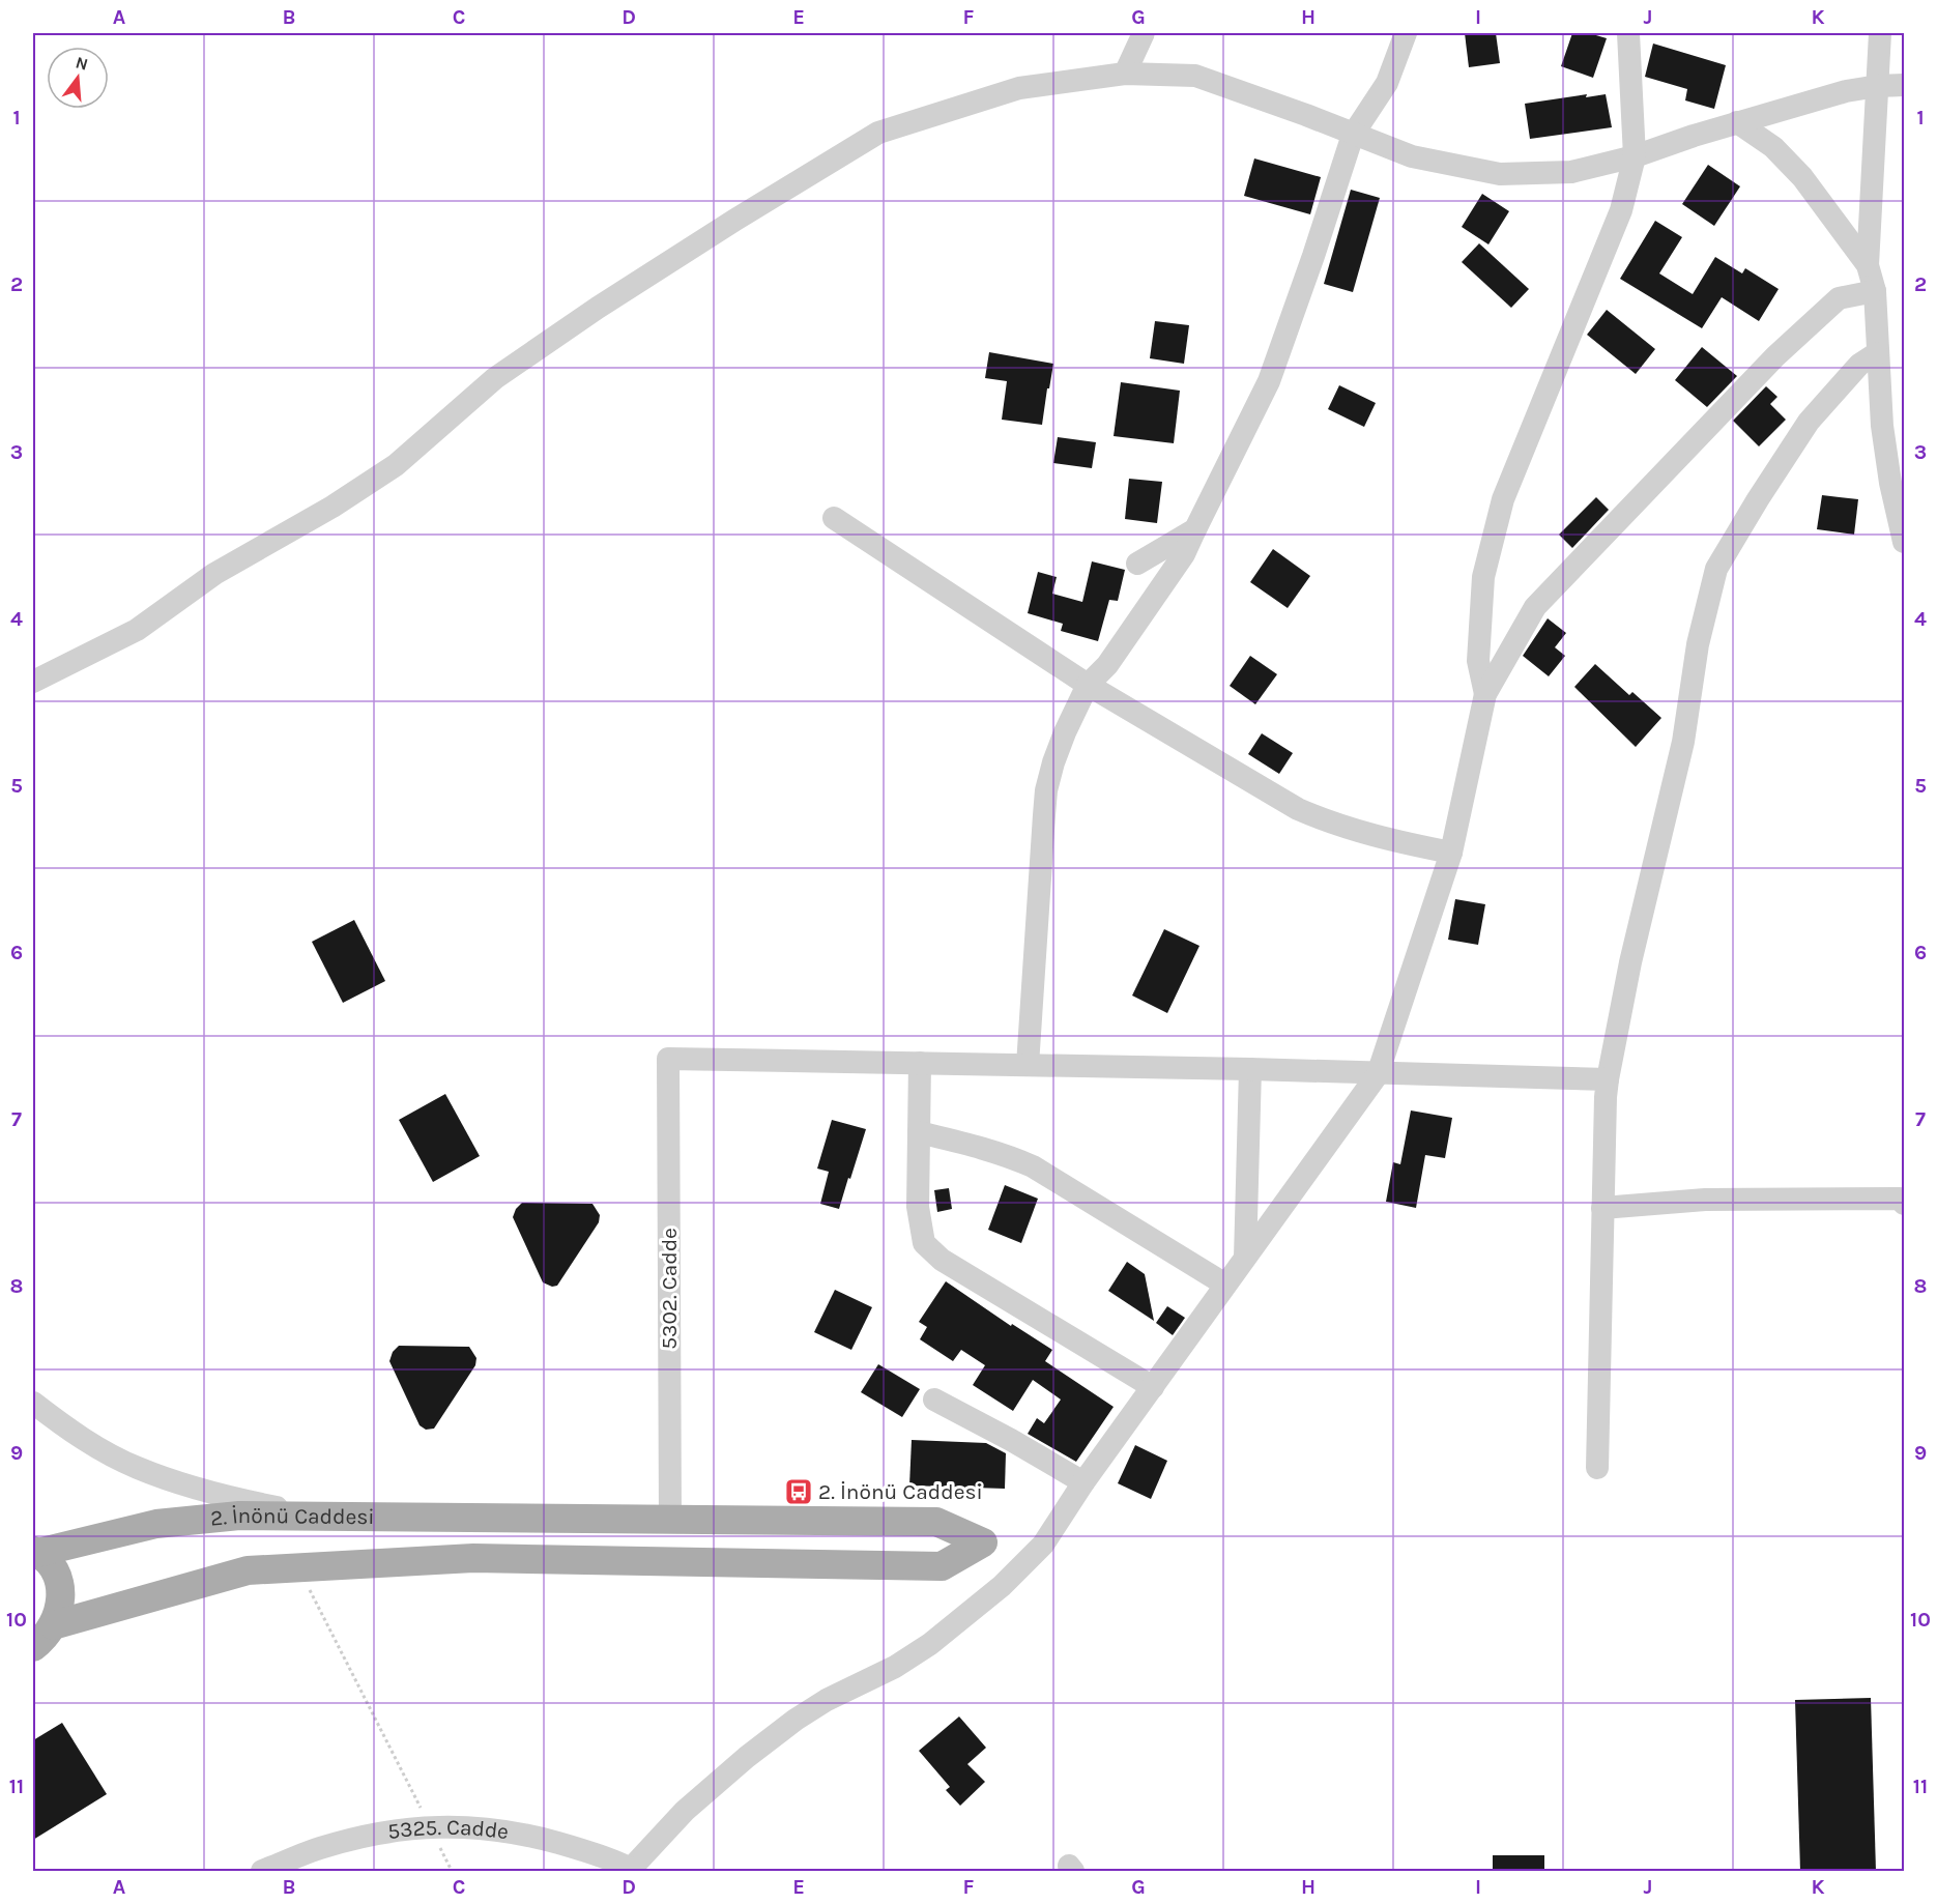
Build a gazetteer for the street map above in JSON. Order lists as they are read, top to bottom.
{
  "streets": {
    "main road": ["2. İnönü Caddesi"],
    "street": ["5302. Cadde", "5325. Cadde"]
  },
  "crossings": [
    ["5302. Cadde", "2. İnönü Caddesi"]
  ],
  "places": {
    "bus stop": ["2. İnönü Caddesi"]
  },
  "north": "top",
  "grid": {
    "columns": [
      "A",
      "B",
      "C",
      "D",
      "E",
      "F",
      "G",
      "H",
      "I",
      "J",
      "K"
    ],
    "rows": [
      "1",
      "2",
      "3",
      "4",
      "5",
      "6",
      "7",
      "8",
      "9",
      "10",
      "11"
    ]
  }
}
